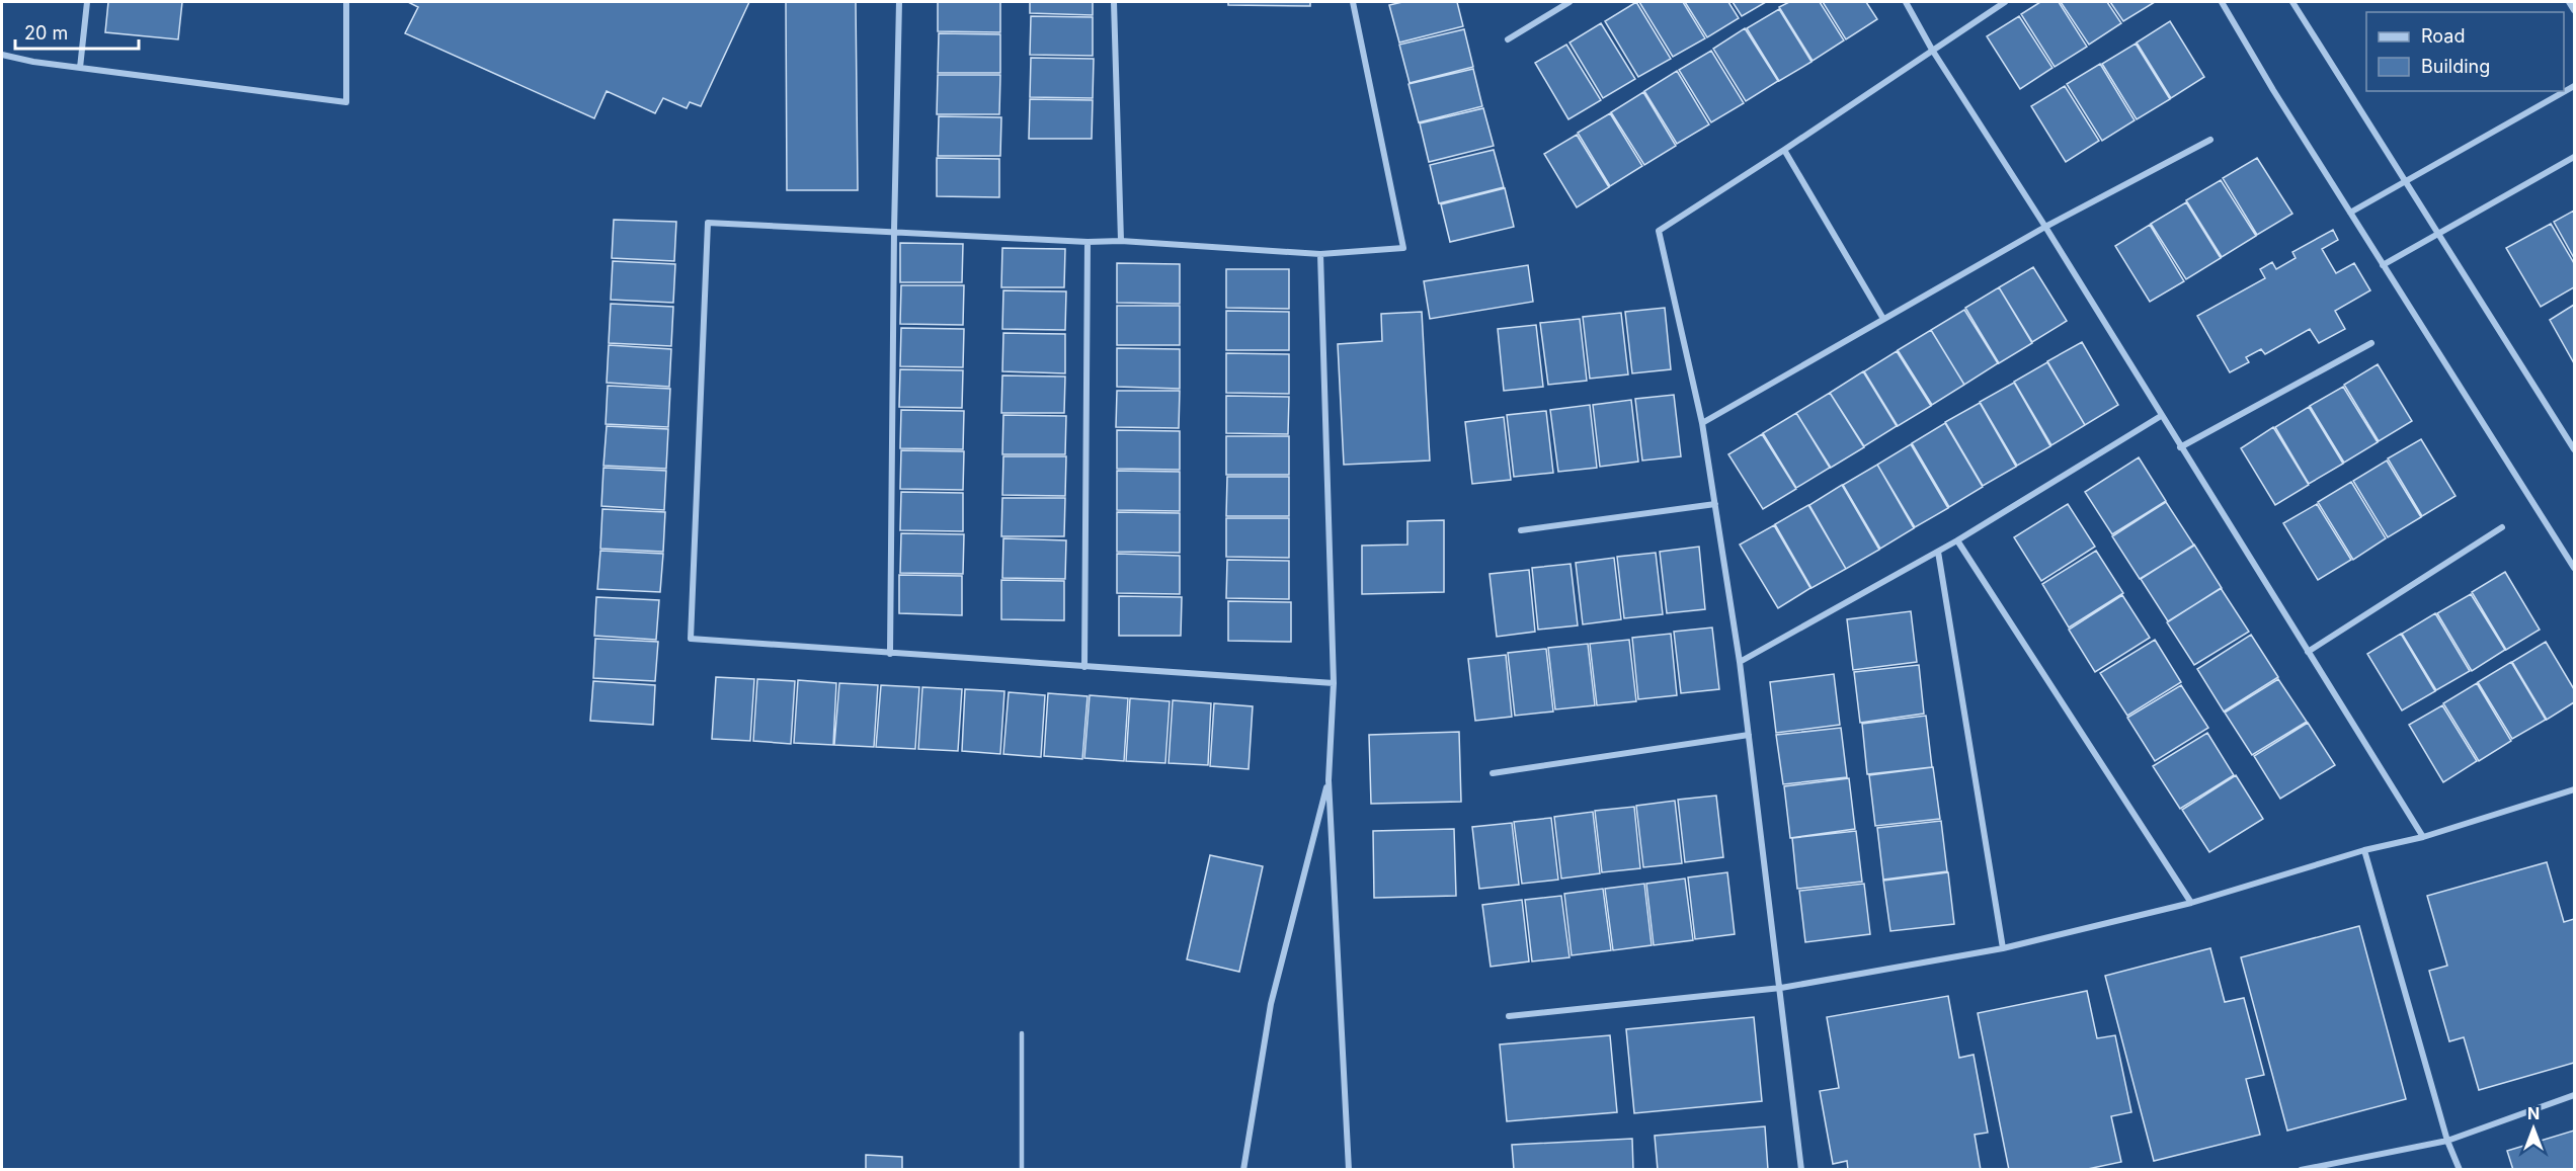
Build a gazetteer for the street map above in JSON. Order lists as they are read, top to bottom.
{
  "legend": ["Road", "Building"],
  "scale_bar": "20 m",
  "north": "top"
}
